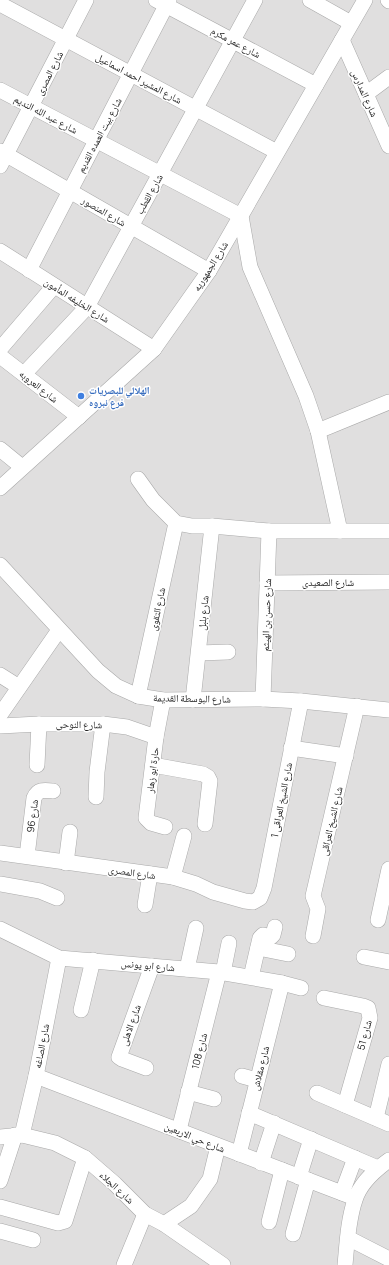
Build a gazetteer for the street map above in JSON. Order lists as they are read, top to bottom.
{
  "streets": {
    "street": [
      "شارع عمر مكرم",
      "شارع المصرى",
      "شارع المشير احمد اسماعيل",
      "شارع المدارس",
      "شارع عبد الله النديم",
      "شارع بيت العمده القديم",
      "شارع القطب",
      "شارع المنصور",
      "شارع الجمهوريه",
      "شارع الخليفه المأمون",
      "شارع العروبه",
      "شارع الصعيدى",
      "شارع التقوى",
      "شارع بلبل",
      "شارع حسن بن الهيثم",
      "شارع البوسطة القديمة",
      "شارع النوحى",
      "حارة ابو زهار",
      "شارع الشيخ العراقى 1",
      "شارع 96",
      "شارع الشيخ العراقى",
      "شارع ابو يونس",
      "شارع الاهلى",
      "شارع 51",
      "شارع الصاغه",
      "شارع 108",
      "شارع مقلاش",
      "شارع حي الاربعين",
      "شارع الجلاء"
    ]
  },
  "crossings": [
    ["شارع عمر مكرم", "شارع بيت العمده القديم"],
    ["شارع عمر مكرم", "شارع القطب"],
    ["شارع عمر مكرم", "شارع الجمهوريه"],
    ["شارع المصرى", "شارع المشير احمد اسماعيل"],
    ["شارع المصرى", "شارع عبد الله النديم"],
    ["شارع المصرى", "شارع المنصور"],
    ["شارع المصرى", "شارع الشيخ العراقى 1"],
    ["شارع المصرى", "شارع 96"],
    ["شارع المشير احمد اسماعيل", "شارع بيت العمده القديم"],
    ["شارع المشير احمد اسماعيل", "شارع القطب"],
    ["شارع المشير احمد اسماعيل", "شارع الجمهوريه"],
    ["شارع المدارس", "شارع الجمهوريه"],
    ["شارع عبد الله النديم", "شارع بيت العمده القديم"],
    ["شارع عبد الله النديم", "شارع القطب"],
    ["شارع عبد الله النديم", "شارع الجمهوريه"],
    ["شارع بيت العمده القديم", "شارع المنصور"],
    ["شارع بيت العمده القديم", "شارع الخليفه المأمون"],
    ["شارع القطب", "شارع المنصور"],
    ["شارع القطب", "شارع الخليفه المأمون"],
    ["شارع القطب", "شارع العروبه"],
    ["شارع المنصور", "شارع الجمهوريه"],
    ["شارع الجمهوريه", "شارع الخليفه المأمون"],
    ["شارع الجمهوريه", "شارع العروبه"],
    ["شارع الصعيدى", "شارع حسن بن الهيثم"],
    ["شارع التقوى", "شارع البوسطة القديمة"],
    ["شارع بلبل", "شارع البوسطة القديمة"],
    ["شارع حسن بن الهيثم", "شارع البوسطة القديمة"],
    ["شارع البوسطة القديمة", "حارة ابو زهار"],
    ["شارع البوسطة القديمة", "شارع الشيخ العراقى 1"],
    ["شارع البوسطة القديمة", "شارع الشيخ العراقى"],
    ["شارع النوحى", "حارة ابو زهار"],
    ["شارع ابو يونس", "شارع الاهلى"],
    ["شارع ابو يونس", "شارع الصاغه"],
    ["شارع ابو يونس", "شارع 108"],
    ["شارع ابو يونس", "شارع مقلاش"],
    ["شارع الصاغه", "شارع حي الاربعين"],
    ["شارع الصاغه", "شارع الجلاء"],
    ["شارع 108", "شارع حي الاربعين"],
    ["شارع مقلاش", "شارع حي الاربعين"]
  ],
  "places": ["الهلالي للبصريات فرع نبروه"]
}
